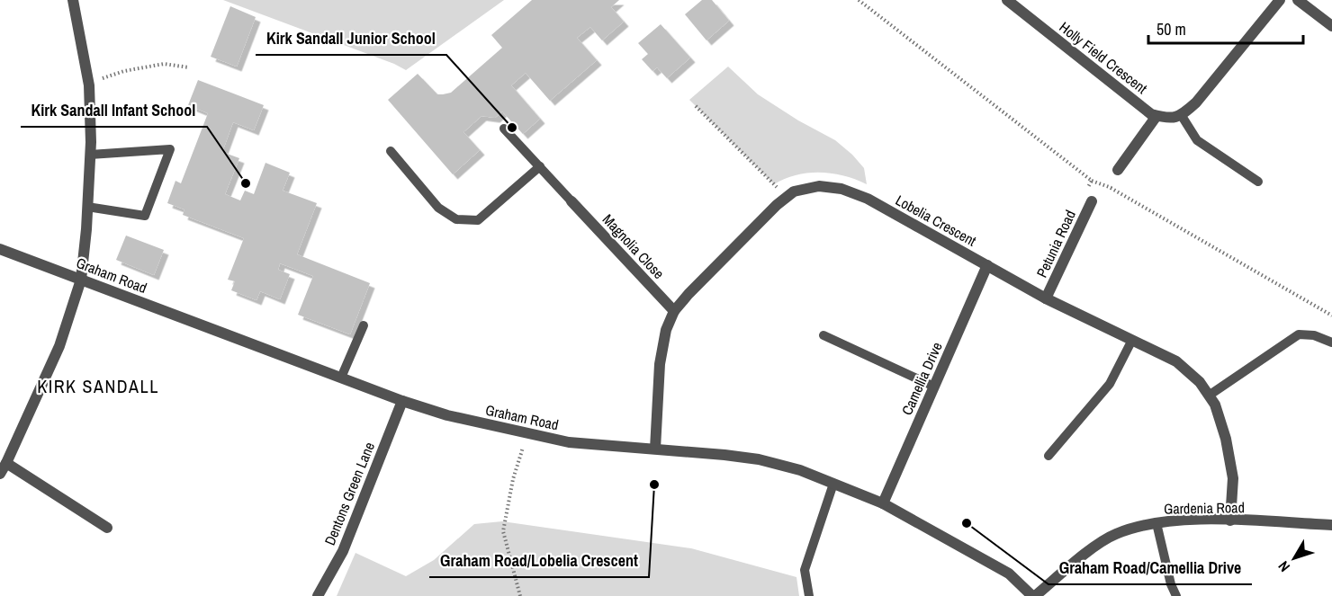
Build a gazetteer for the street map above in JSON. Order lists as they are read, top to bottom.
{
  "streets": {
    "street": [
      "Holly Field Crescent",
      "Lobelia Crescent",
      "Petunia Road",
      "Magnolia Close",
      "Graham Road",
      "Camellia Drive",
      "Dentons Green Lane",
      "Gardenia Road"
    ]
  },
  "crossings": [
    ["Lobelia Crescent", "Petunia Road"],
    ["Lobelia Crescent", "Magnolia Close"],
    ["Lobelia Crescent", "Graham Road"],
    ["Lobelia Crescent", "Camellia Drive"],
    ["Lobelia Crescent", "Gardenia Road"],
    ["Graham Road", "Camellia Drive"],
    ["Graham Road", "Dentons Green Lane"],
    ["Graham Road", "Gardenia Road"]
  ],
  "districts": ["KIRK SANDALL"],
  "places": [
    "Kirk Sandall Junior School",
    "Kirk Sandall Infant School",
    "Graham Road/Lobelia Crescent",
    "Graham Road/Camellia Drive"
  ],
  "scale_bar": "50 m",
  "north": "bottom left"
}
